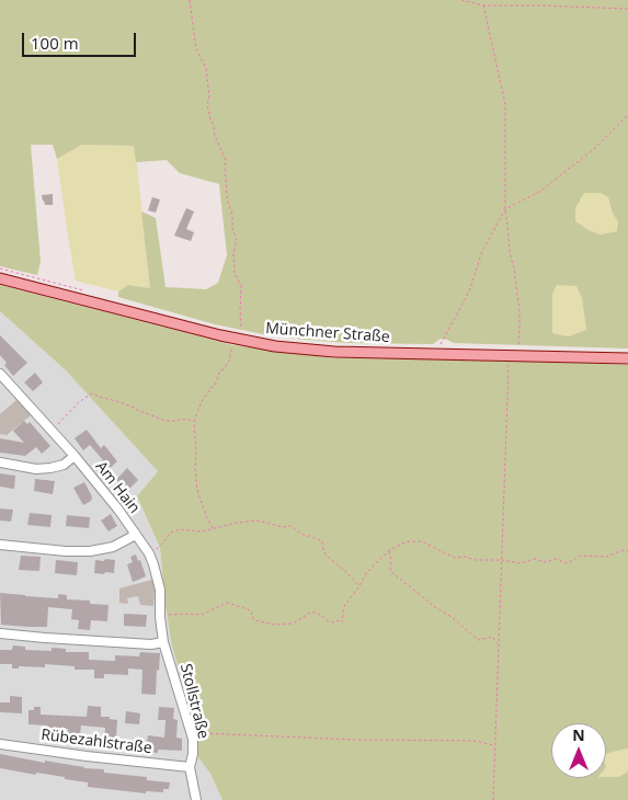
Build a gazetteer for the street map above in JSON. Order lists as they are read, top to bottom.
{
  "streets": {
    "main road": ["Münchner Straße"],
    "street": ["Am Hain", "Stollstraße", "Rübezahlstraße"]
  },
  "crossings": [
    ["Am Hain", "Stollstraße"],
    ["Stollstraße", "Rübezahlstraße"]
  ],
  "scale_bar": "100 m",
  "north": "top"
}
